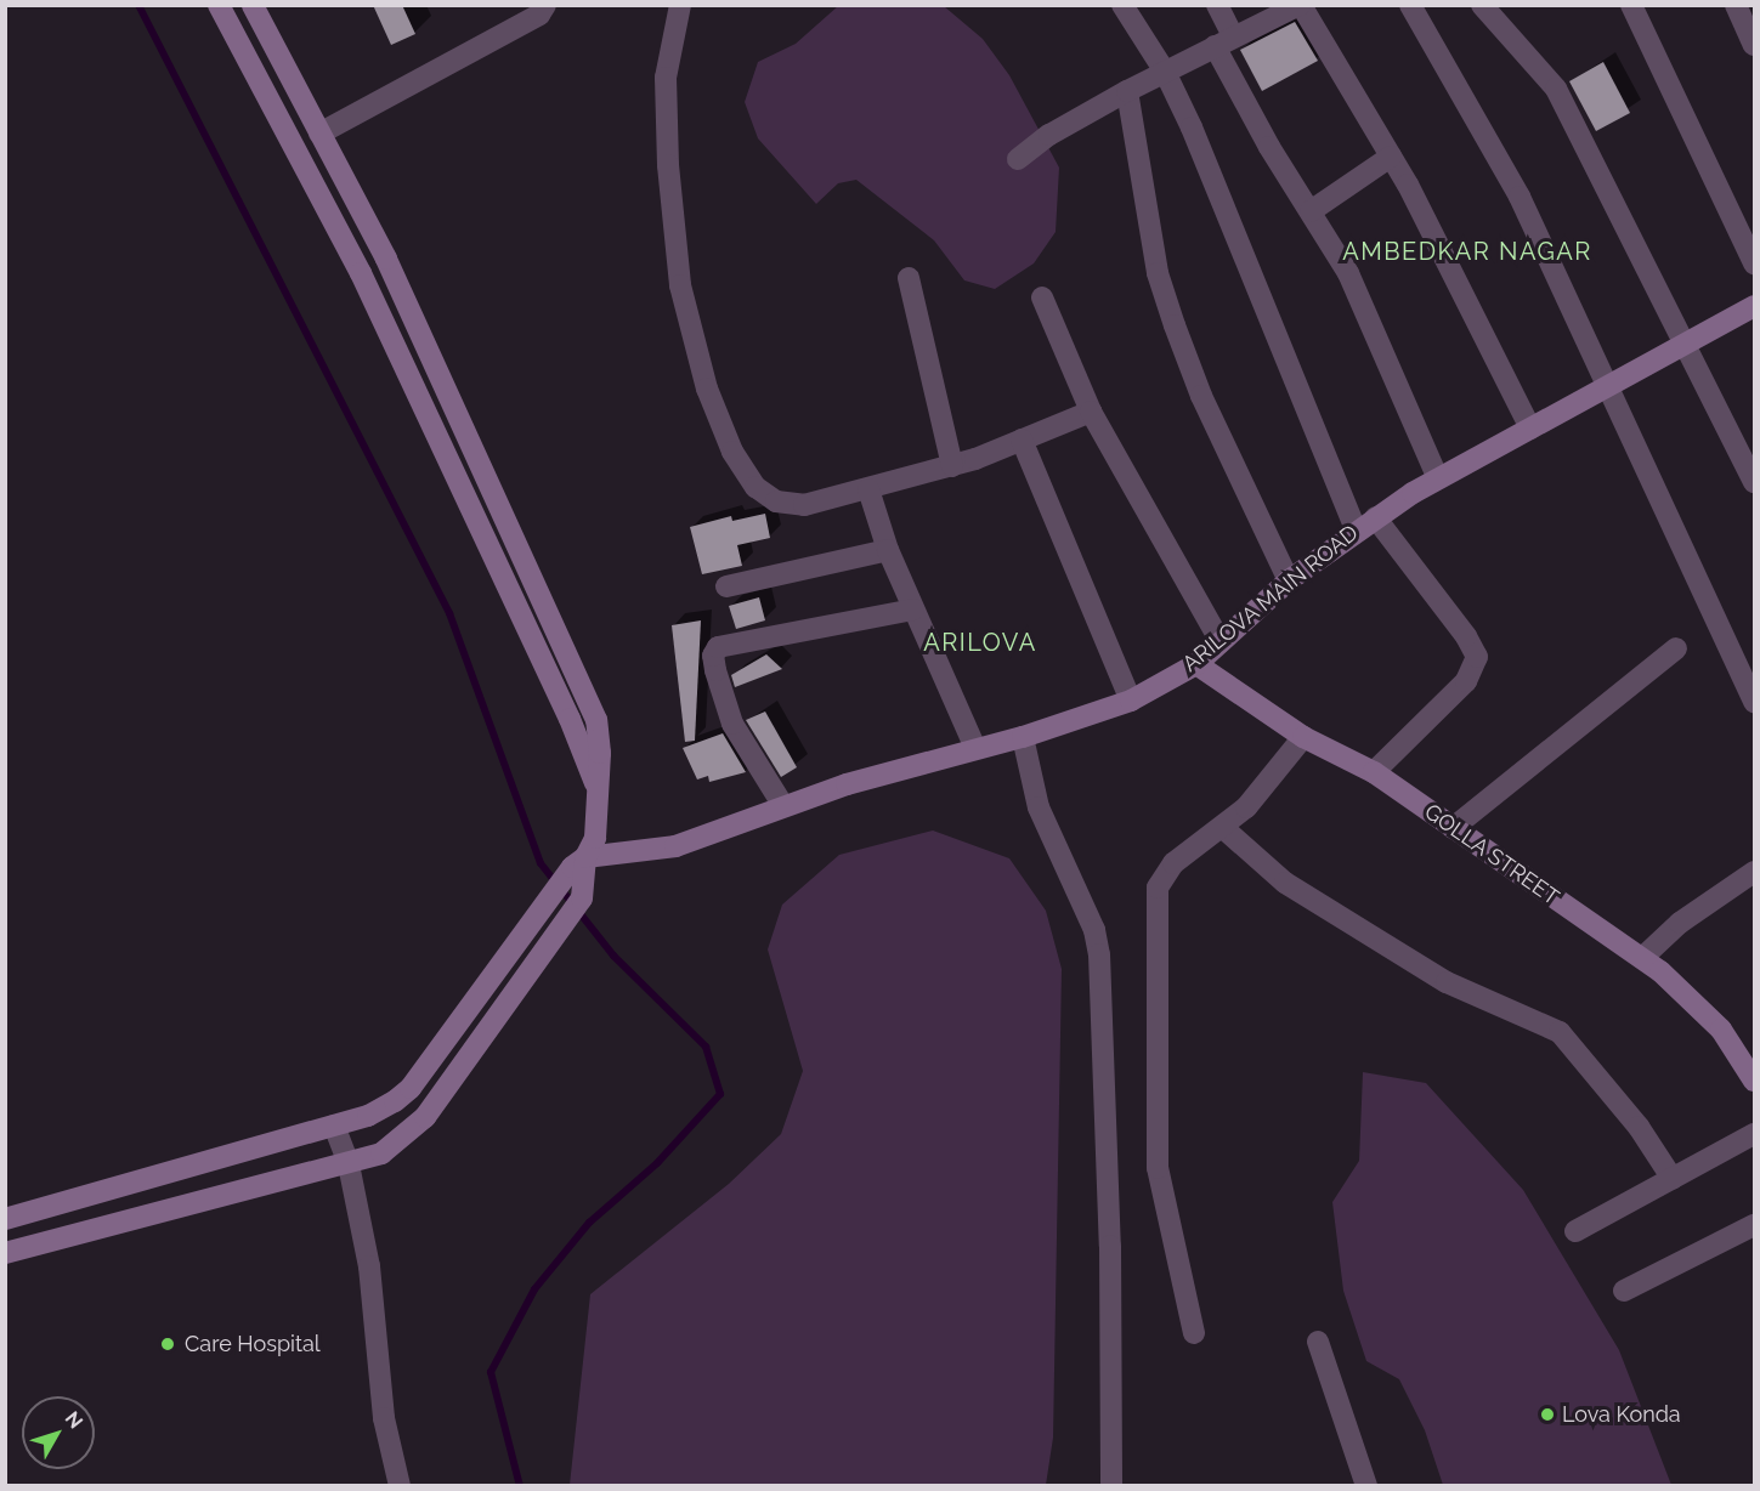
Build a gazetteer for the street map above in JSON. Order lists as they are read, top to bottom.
{
  "streets": {
    "street": ["ARILOVA MAIN ROAD", "GOLLA STREET"]
  },
  "crossings": [
    ["ARILOVA MAIN ROAD", "GOLLA STREET"]
  ],
  "districts": ["AMBEDKAR NAGAR", "ARILOVA"],
  "places": ["Care Hospital", "Lova Konda"],
  "north": "top right"
}
